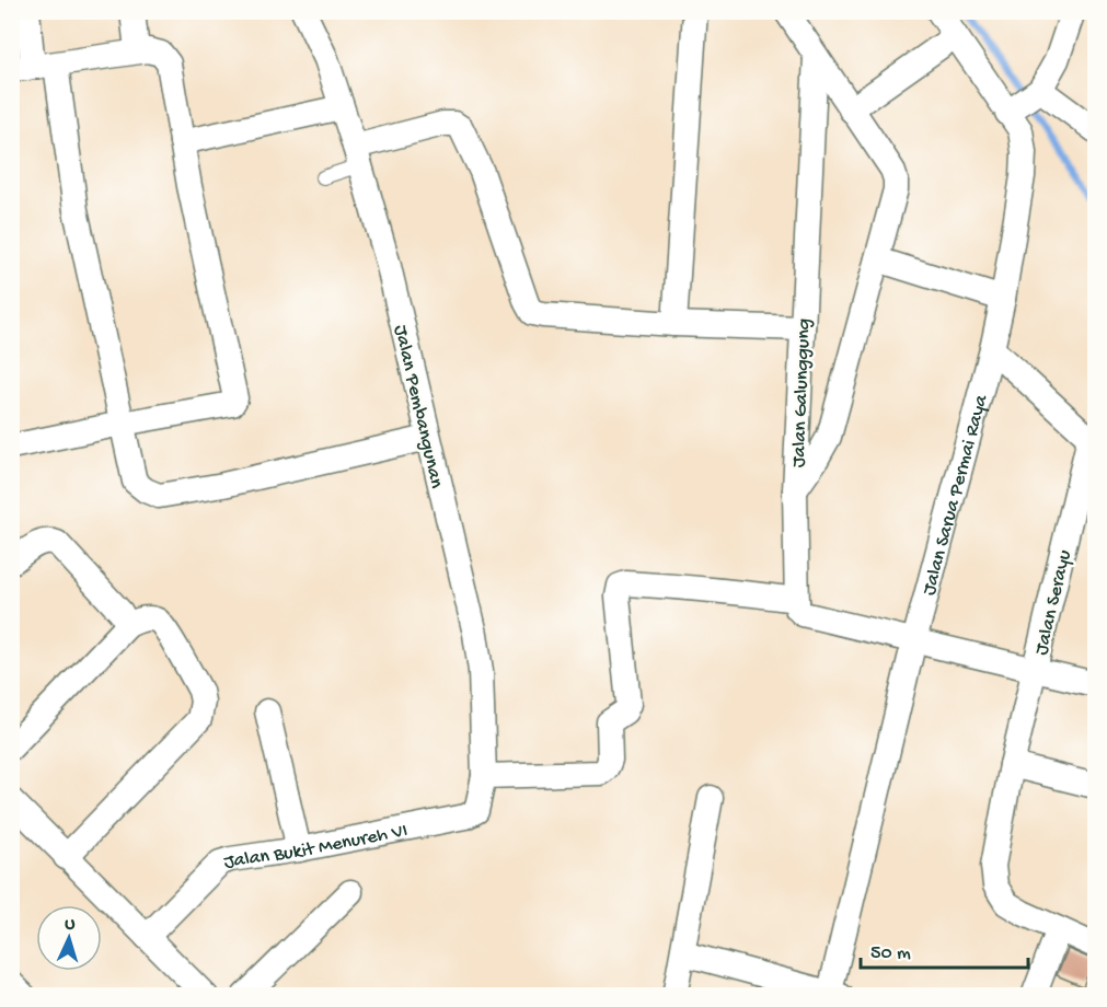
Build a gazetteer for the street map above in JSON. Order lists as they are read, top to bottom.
{
  "streets": {
    "street": [
      "Jalan Galunggung",
      "Jalan Pembangunan",
      "Jalan Sarua Permai Raya",
      "Jalan Serayu",
      "Jalan Bukit Menureh VI"
    ]
  },
  "crossings": [
    ["Jalan Pembangunan", "Jalan Bukit Menureh VI"]
  ],
  "scale_bar": "50 m",
  "north": "top"
}
